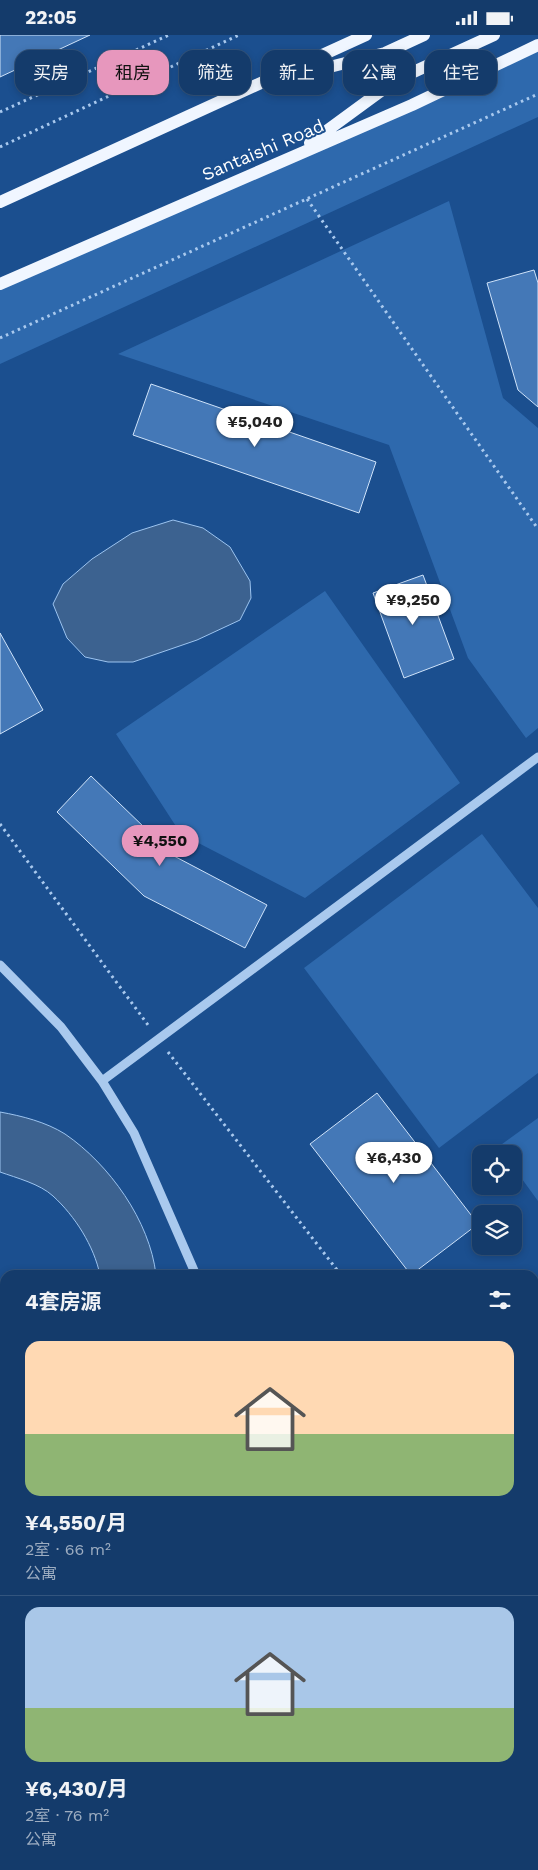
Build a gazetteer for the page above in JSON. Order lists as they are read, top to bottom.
{
  "streets": {
    "main road": ["Santaishi Road"]
  },
  "page": {
    "status": "22:05",
    "chip": [
      "买房",
      "租房",
      "筛选",
      "新上",
      "公寓",
      "住宅"
    ],
    "price": [
      "¥5,040",
      "¥9,250",
      "¥4,550",
      "¥6,430"
    ],
    "heading": "4套房源",
    "list": [
      {
        "name": "¥4,550/月",
        "note": "2室 · 66 m² · 公寓"
      },
      {
        "name": "¥6,430/月",
        "note": "2室 · 76 m² · 公寓"
      }
    ]
  }
}
